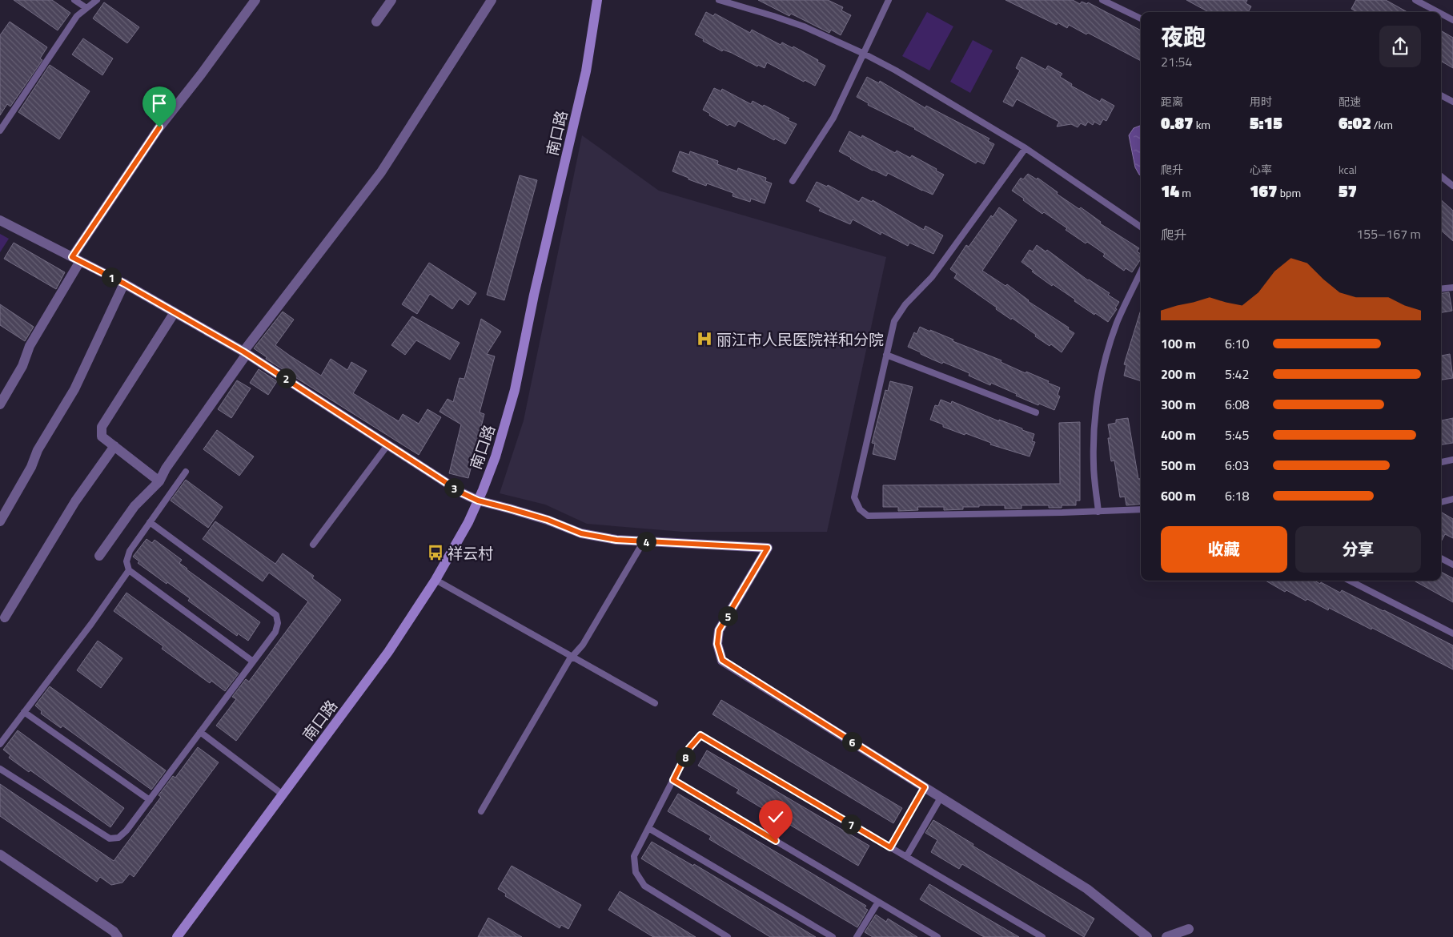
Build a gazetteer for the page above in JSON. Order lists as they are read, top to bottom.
{
  "streets": {
    "main road": ["南口路"]
  },
  "places": {
    "hospital": ["丽江市人民医院祥和分院"],
    "bus stop": ["祥云村"]
  },
  "page": {
    "heading": ["夜跑", "21:54"],
    "stats": [
      ["距离", "0.87 km"],
      ["用时", "5:15"],
      ["配速", "6:02 /km"],
      ["爬升", "14 m"],
      ["心率", "167 bpm"],
      ["kcal", "57"]
    ],
    "chart": ["爬升", "155–167 m"],
    "pins": [
      "1",
      "2",
      "3",
      "4",
      "5",
      "6",
      "8",
      "7"
    ],
    "list": [
      {
        "name": "100 m",
        "note": "6:10"
      },
      {
        "name": "200 m",
        "note": "5:42"
      },
      {
        "name": "300 m",
        "note": "6:08"
      },
      {
        "name": "400 m",
        "note": "5:45"
      },
      {
        "name": "500 m",
        "note": "6:03"
      },
      {
        "name": "600 m",
        "note": "6:18"
      }
    ],
    "buttons": ["收藏", "分享"]
  }
}
